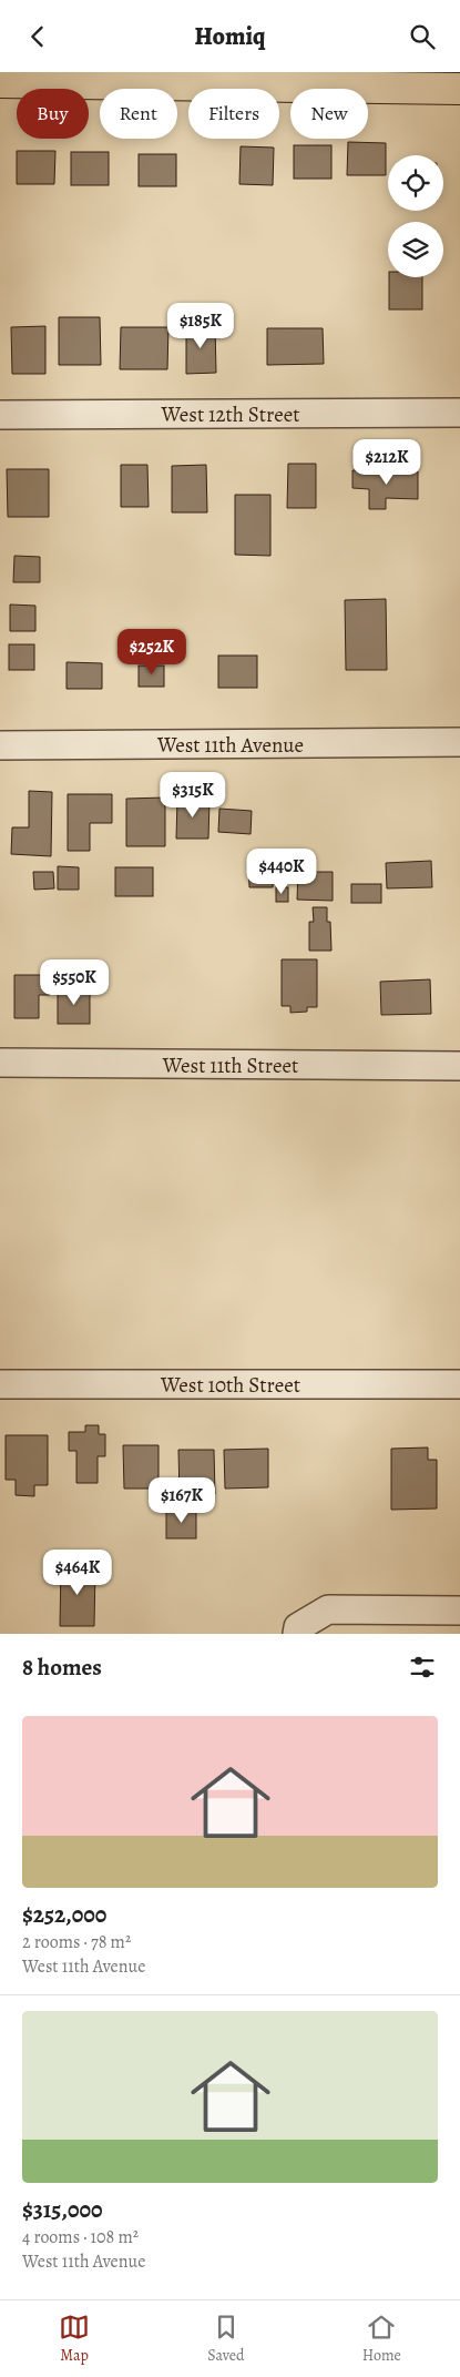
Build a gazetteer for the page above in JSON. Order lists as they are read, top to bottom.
{
  "streets": {
    "street": [
      "West 12th Street",
      "West 11th Avenue",
      "West 11th Street",
      "West 10th Street"
    ]
  },
  "page": {
    "header": "Homiq",
    "chip": [
      "Buy",
      "Rent",
      "Filters",
      "New"
    ],
    "price": [
      "$185K",
      "$212K",
      "$252K",
      "$315K",
      "$440K",
      "$550K",
      "$167K",
      "$464K"
    ],
    "heading": "8 homes",
    "list": [
      {
        "name": "$252,000",
        "note": "2 rooms · 78 m² · West 11th Avenue"
      },
      {
        "name": "$315,000",
        "note": "4 rooms · 108 m² · West 11th Avenue"
      }
    ],
    "tabs": ["Map", "Saved", "Home"]
  }
}
